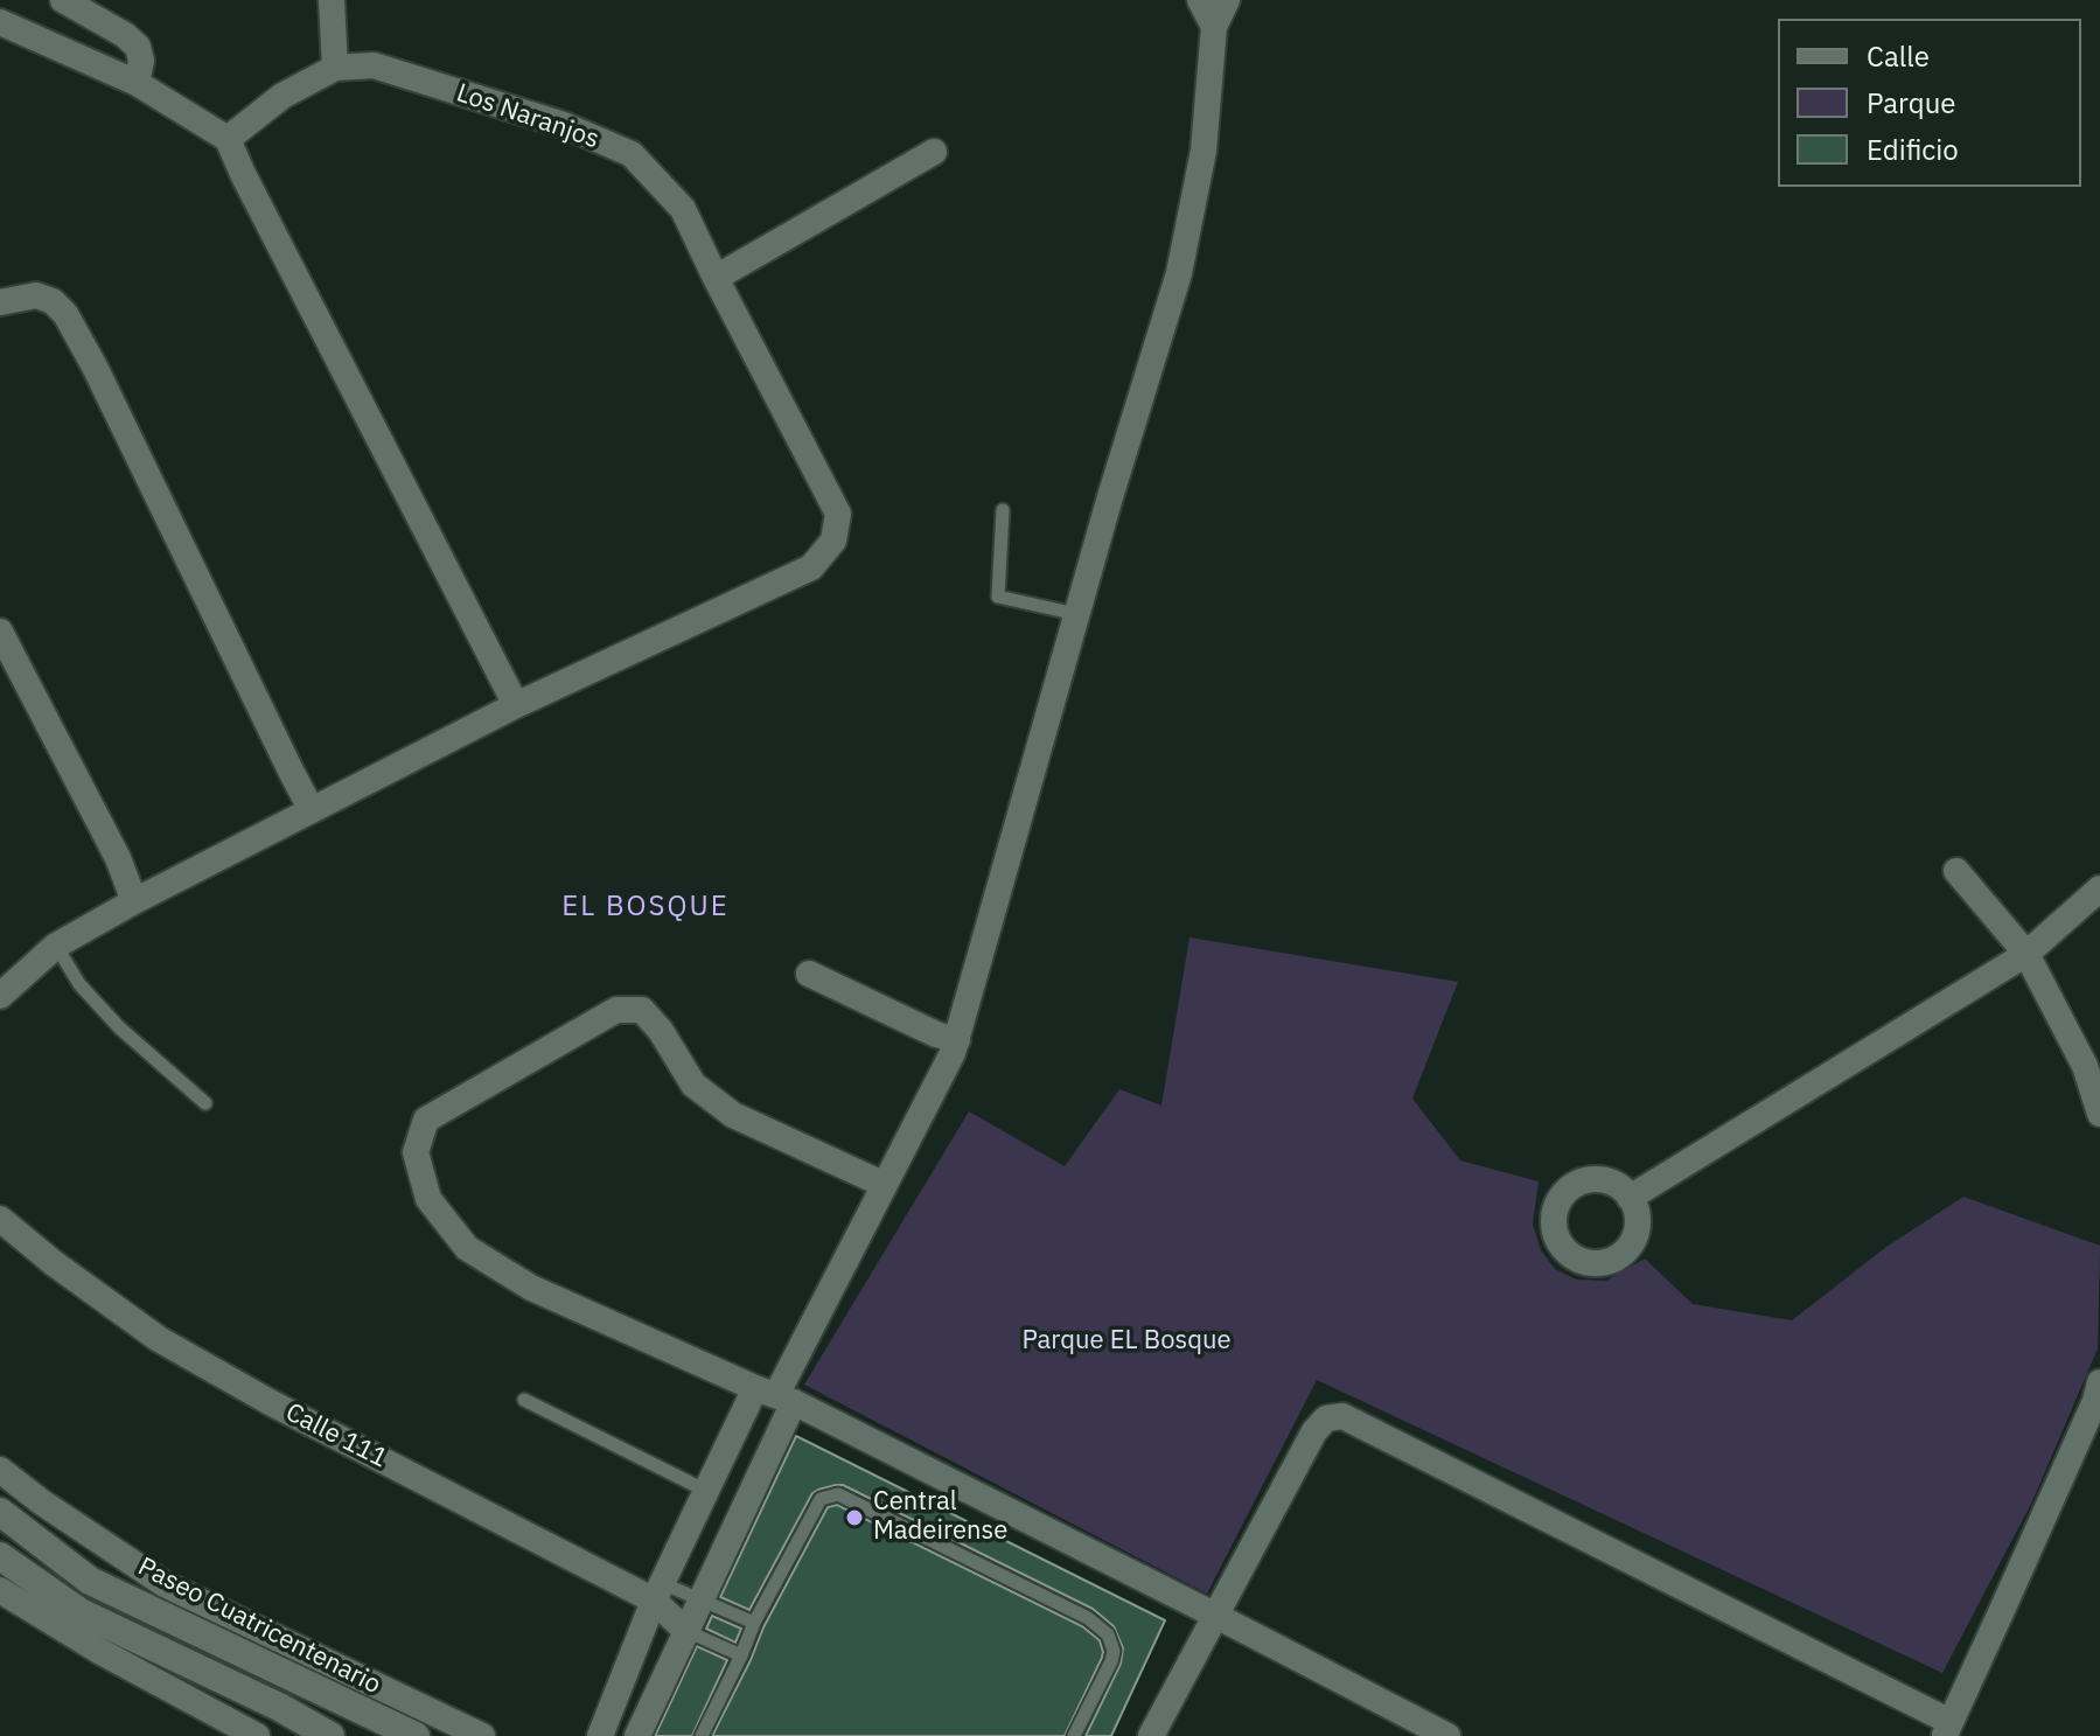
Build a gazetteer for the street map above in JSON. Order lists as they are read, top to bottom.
{
  "streets": {
    "street": ["Los Naranjos", "Calle 111", "Paseo Cuatricentenario"]
  },
  "districts": ["EL BOSQUE"],
  "parks": ["Parque EL Bosque"],
  "places": ["Central Madeirense"],
  "legend": ["Calle", "Parque", "Edificio"]
}
